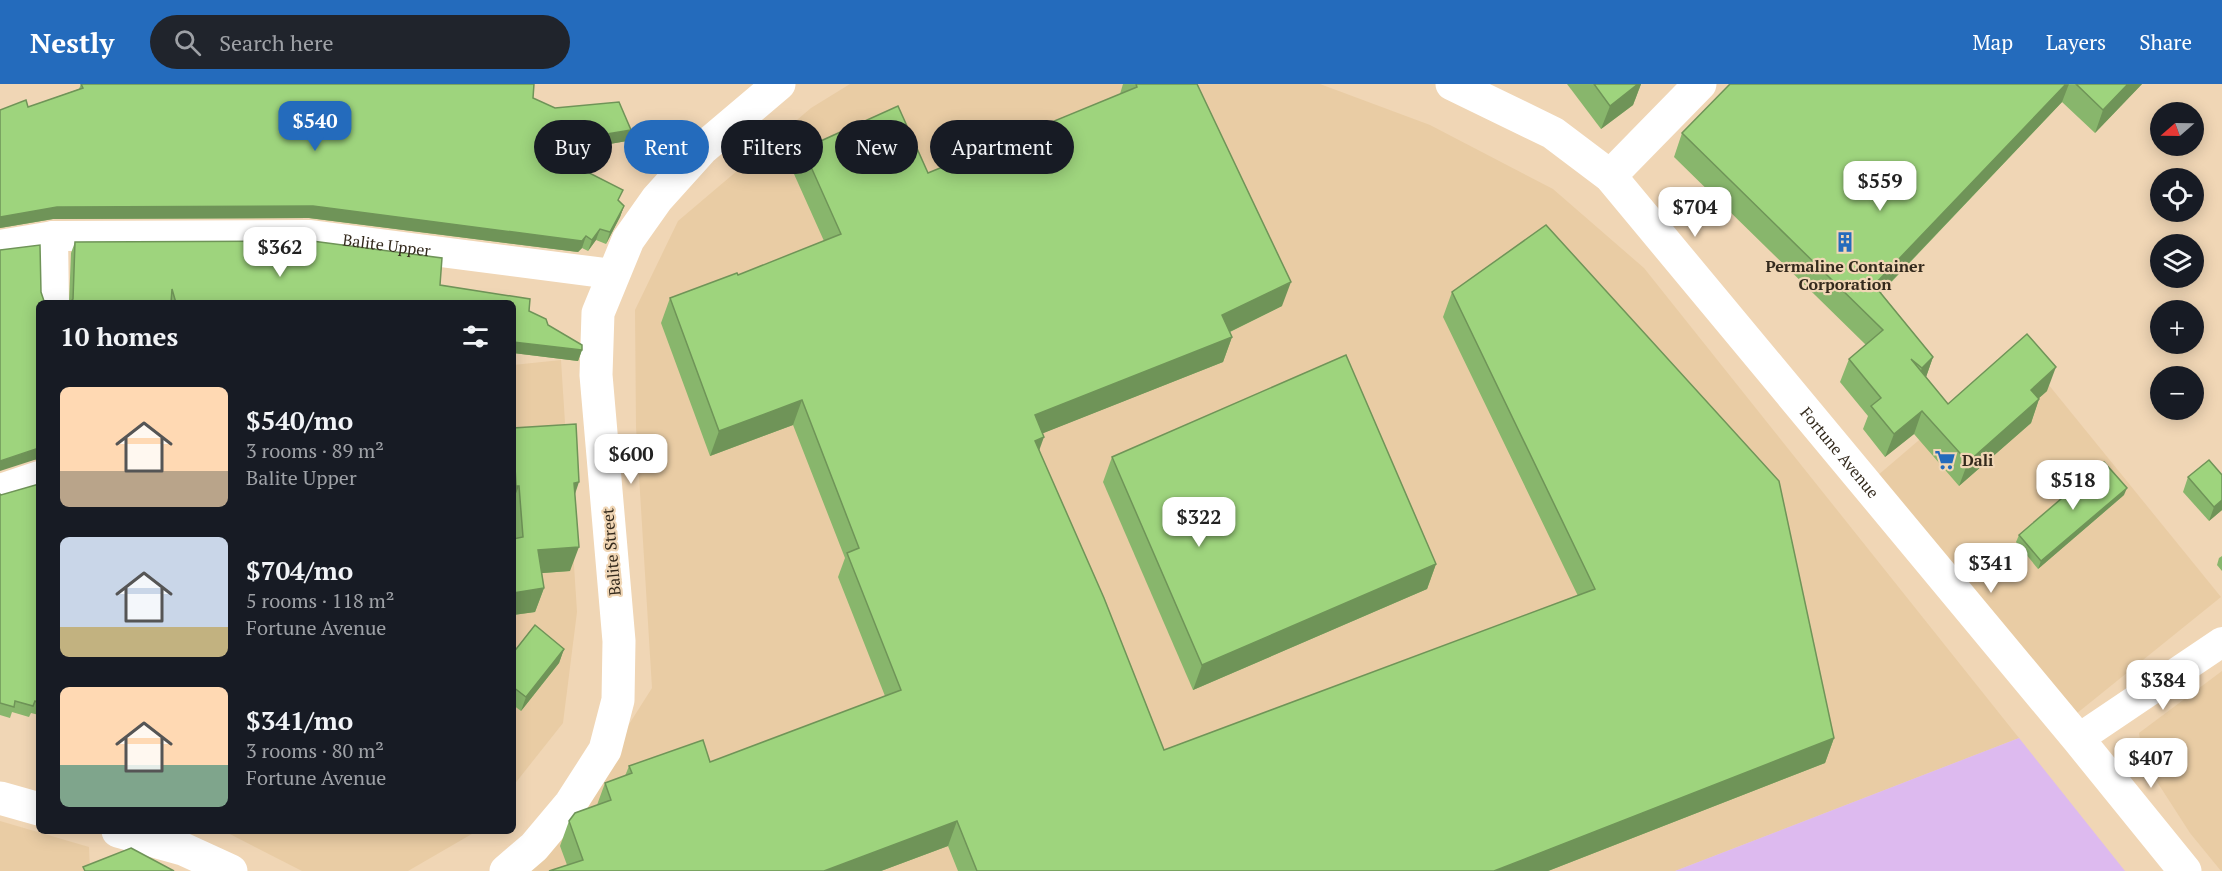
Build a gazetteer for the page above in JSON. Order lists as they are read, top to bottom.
{
  "streets": {
    "main road": ["Fortune Avenue", "Balite Street"],
    "street": ["Balite Upper"]
  },
  "crossings": [
    ["Balite Upper", "Balite Street"]
  ],
  "places": {
    "building": ["Permaline Container Corporation"],
    "supermarket": ["Dali"]
  },
  "north": "left",
  "page": {
    "header": "Nestly",
    "search": "Search here",
    "nav": ["Map", "Layers", "Share"],
    "price": [
      "$540",
      "$559",
      "$704",
      "$362",
      "$600",
      "$518",
      "$322",
      "$341",
      "$384",
      "$407"
    ],
    "map_buttons": ["+", "−"],
    "chip": [
      "Buy",
      "Rent",
      "Filters",
      "New",
      "Apartment"
    ],
    "heading": "10 homes",
    "list": [
      {
        "name": "$540/mo",
        "note": "3 rooms · 89 m² · Balite Upper"
      },
      {
        "name": "$704/mo",
        "note": "5 rooms · 118 m² · Fortune Avenue"
      },
      {
        "name": "$341/mo",
        "note": "3 rooms · 80 m² · Fortune Avenue"
      }
    ]
  }
}
